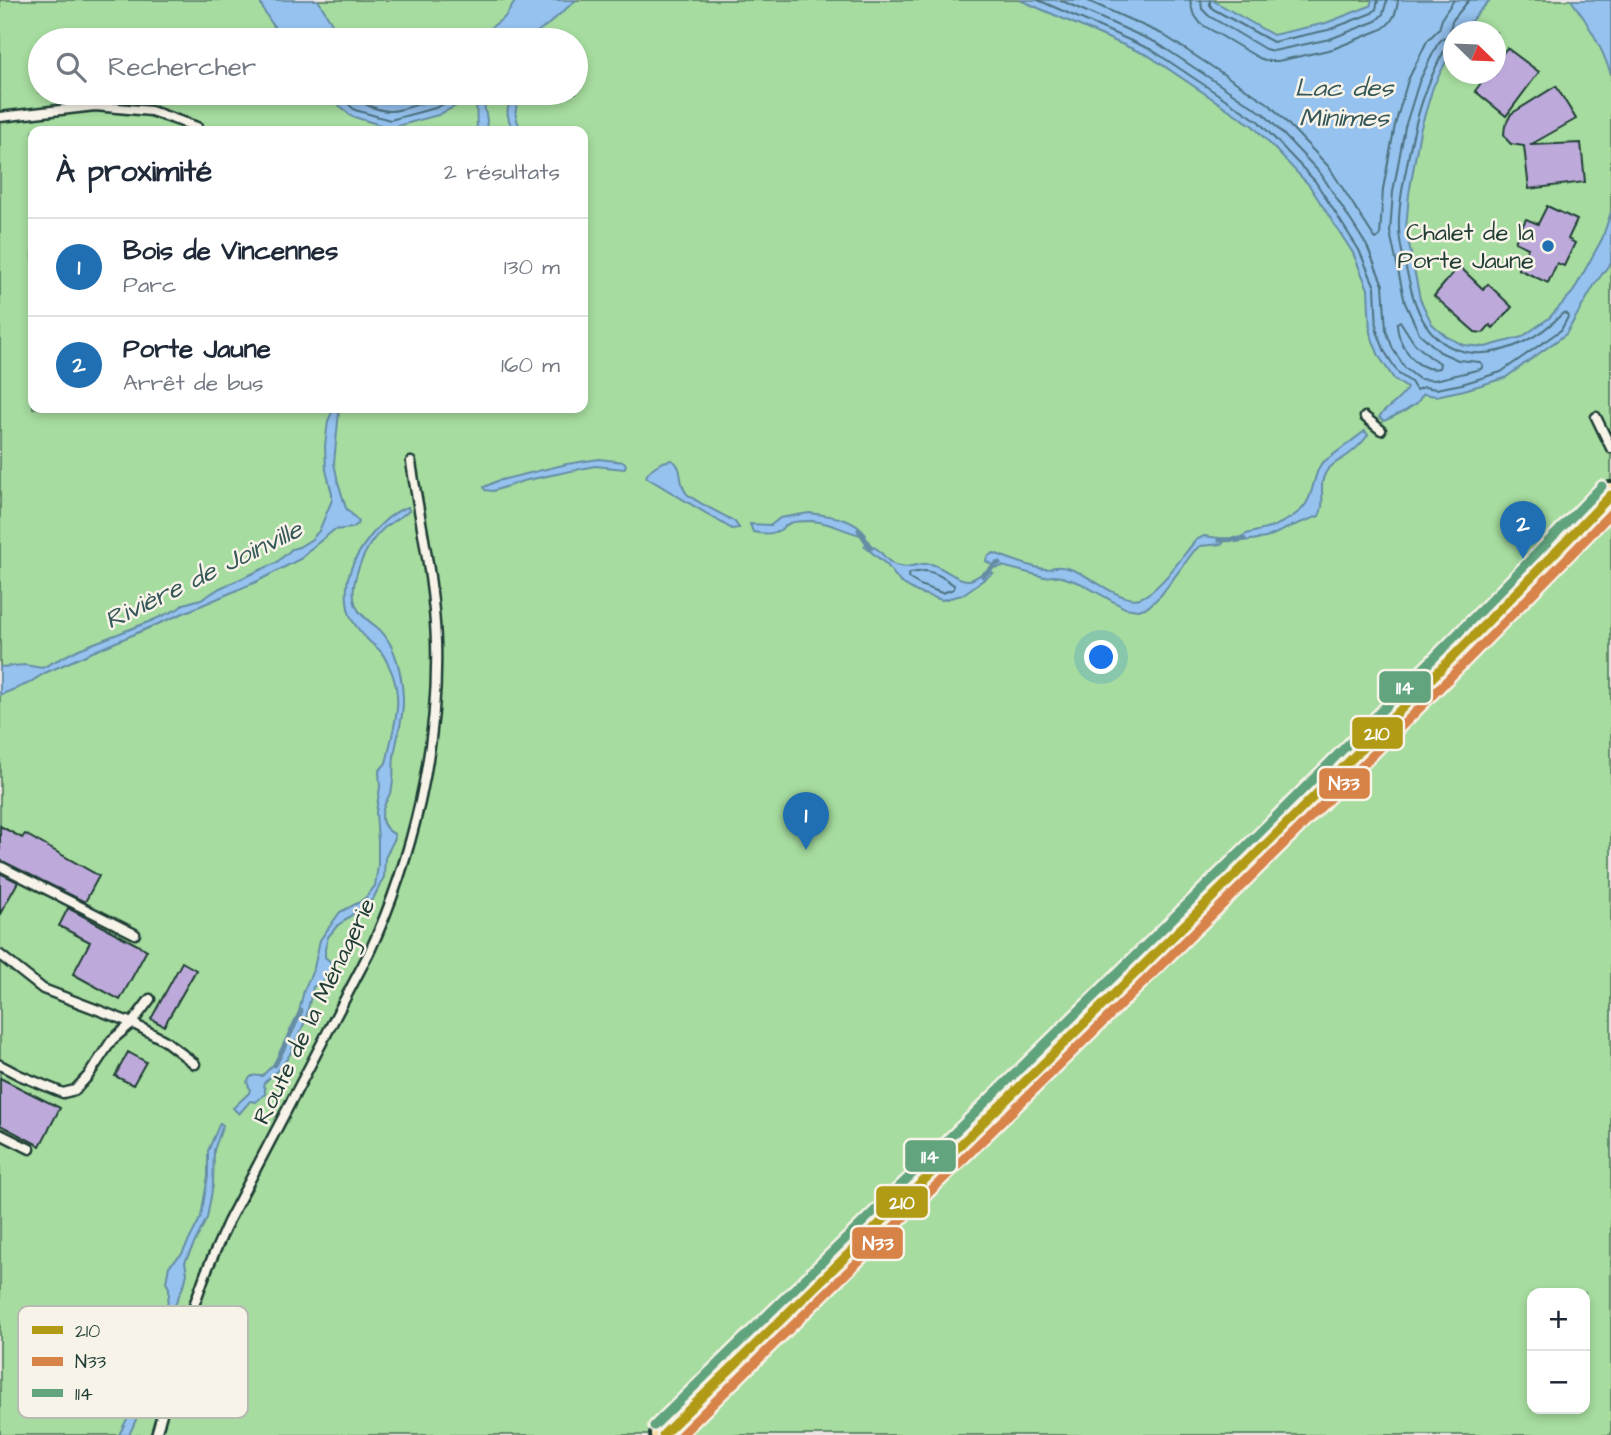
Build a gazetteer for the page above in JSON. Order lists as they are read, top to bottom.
{
  "streets": {
    "lane": ["Route de la Ménagerie"]
  },
  "water": ["Lac des Minimes", "Rivière de Joinville"],
  "places": ["Chalet de la Porte Jaune"],
  "lines": ["transit line 114", "transit line 210", "transit line N33"],
  "legend": ["210", "N33", "114"],
  "north": "bottom right",
  "page": {
    "search": "Rechercher",
    "heading": ["À proximité", "2 résultats"],
    "list": [
      {
        "mark": "1",
        "name": "Bois de Vincennes",
        "note": "Parc",
        "value": "130 m"
      },
      {
        "mark": "2",
        "name": "Porte Jaune",
        "note": "Arrêt de bus",
        "value": "160 m"
      }
    ],
    "pins": ["2", "1"],
    "map_buttons": ["+", "−"]
  }
}
